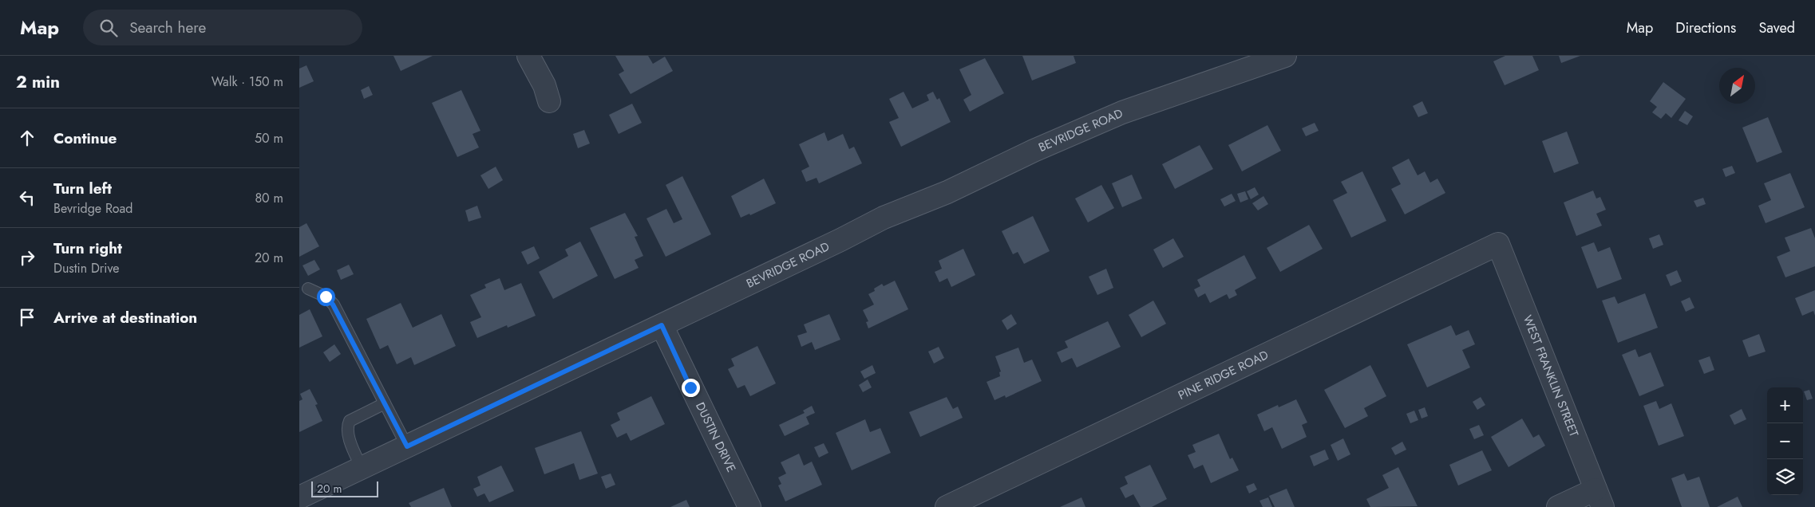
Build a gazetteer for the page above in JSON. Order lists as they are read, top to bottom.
{
  "streets": {
    "street": [
      "BEVRIDGE ROAD",
      "PINE RIDGE ROAD",
      "WEST FRANKLIN STREET",
      "DUSTIN DRIVE"
    ]
  },
  "crossings": [
    ["BEVRIDGE ROAD", "DUSTIN DRIVE"],
    ["PINE RIDGE ROAD", "WEST FRANKLIN STREET"]
  ],
  "scale_bar": "20 m",
  "north": "top right",
  "page": {
    "header": "Map",
    "search": "Search here",
    "nav": ["Map", "Directions", "Saved"],
    "heading": ["2 min", "Walk · 150 m"],
    "list": [
      ["Continue", "50 m"],
      ["Turn left", "Bevridge Road", "80 m"],
      ["Turn right", "Dustin Drive", "20 m"],
      "Arrive at destination"
    ],
    "map_buttons": ["+", "−"],
    "scale": "20 m"
  }
}
